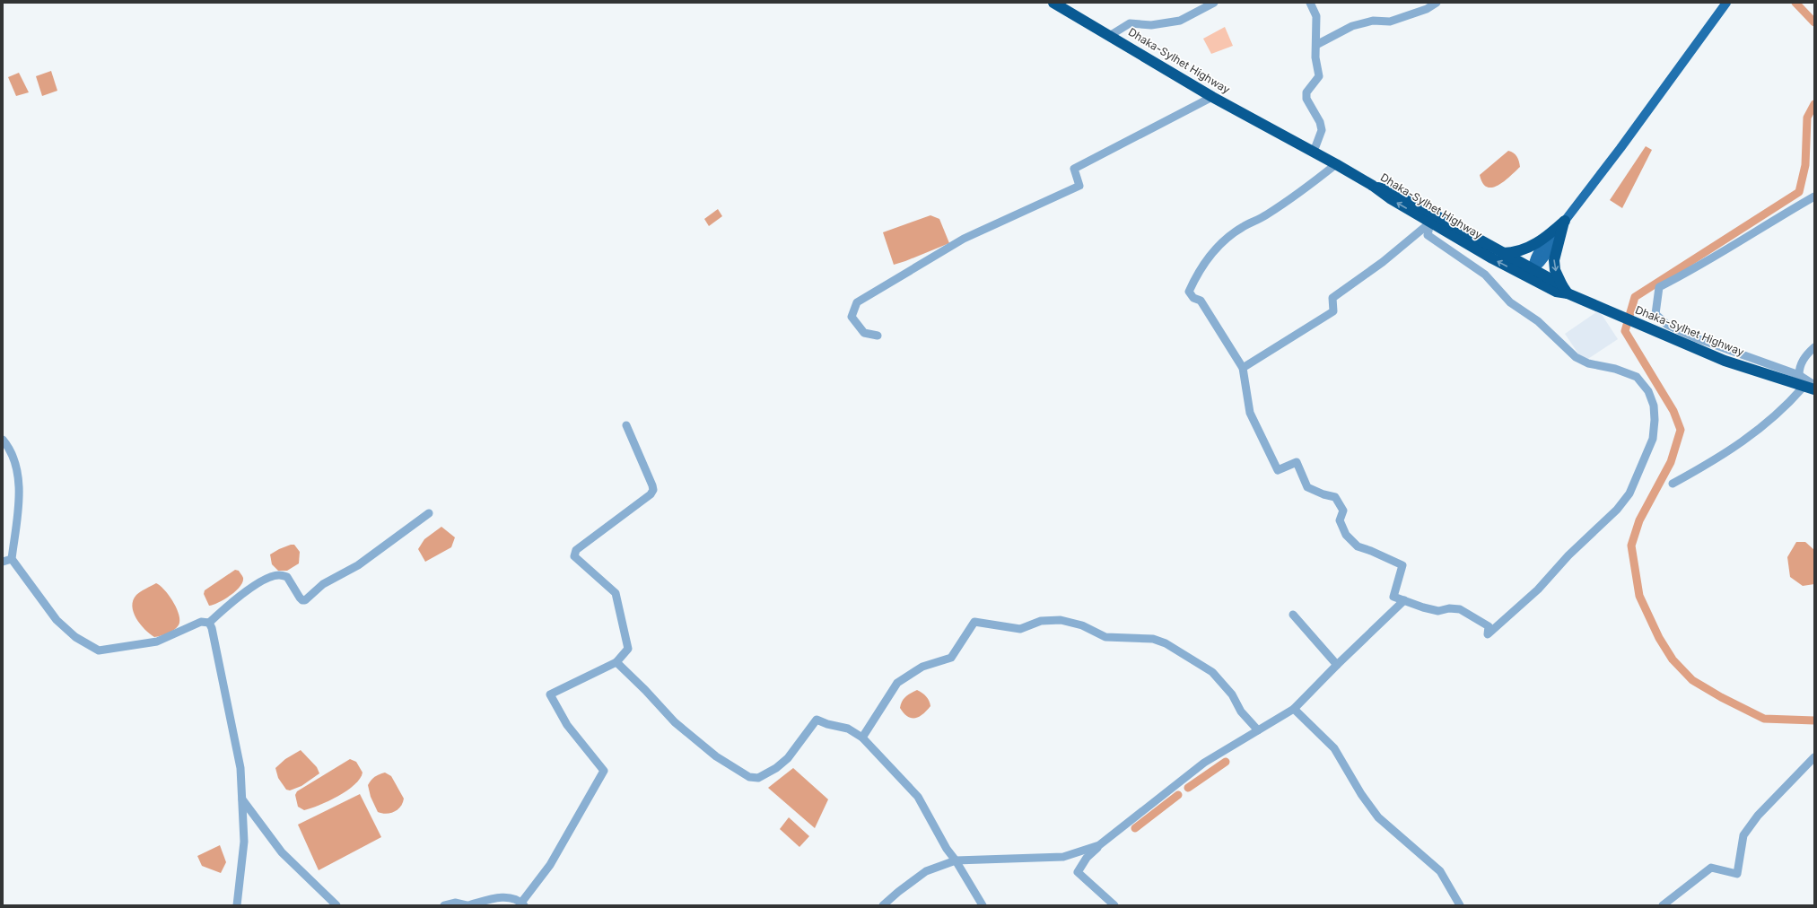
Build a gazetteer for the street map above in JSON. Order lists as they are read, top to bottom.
{
  "streets": {
    "highway": ["Dhaka-Sylhet Highway"]
  }
}
